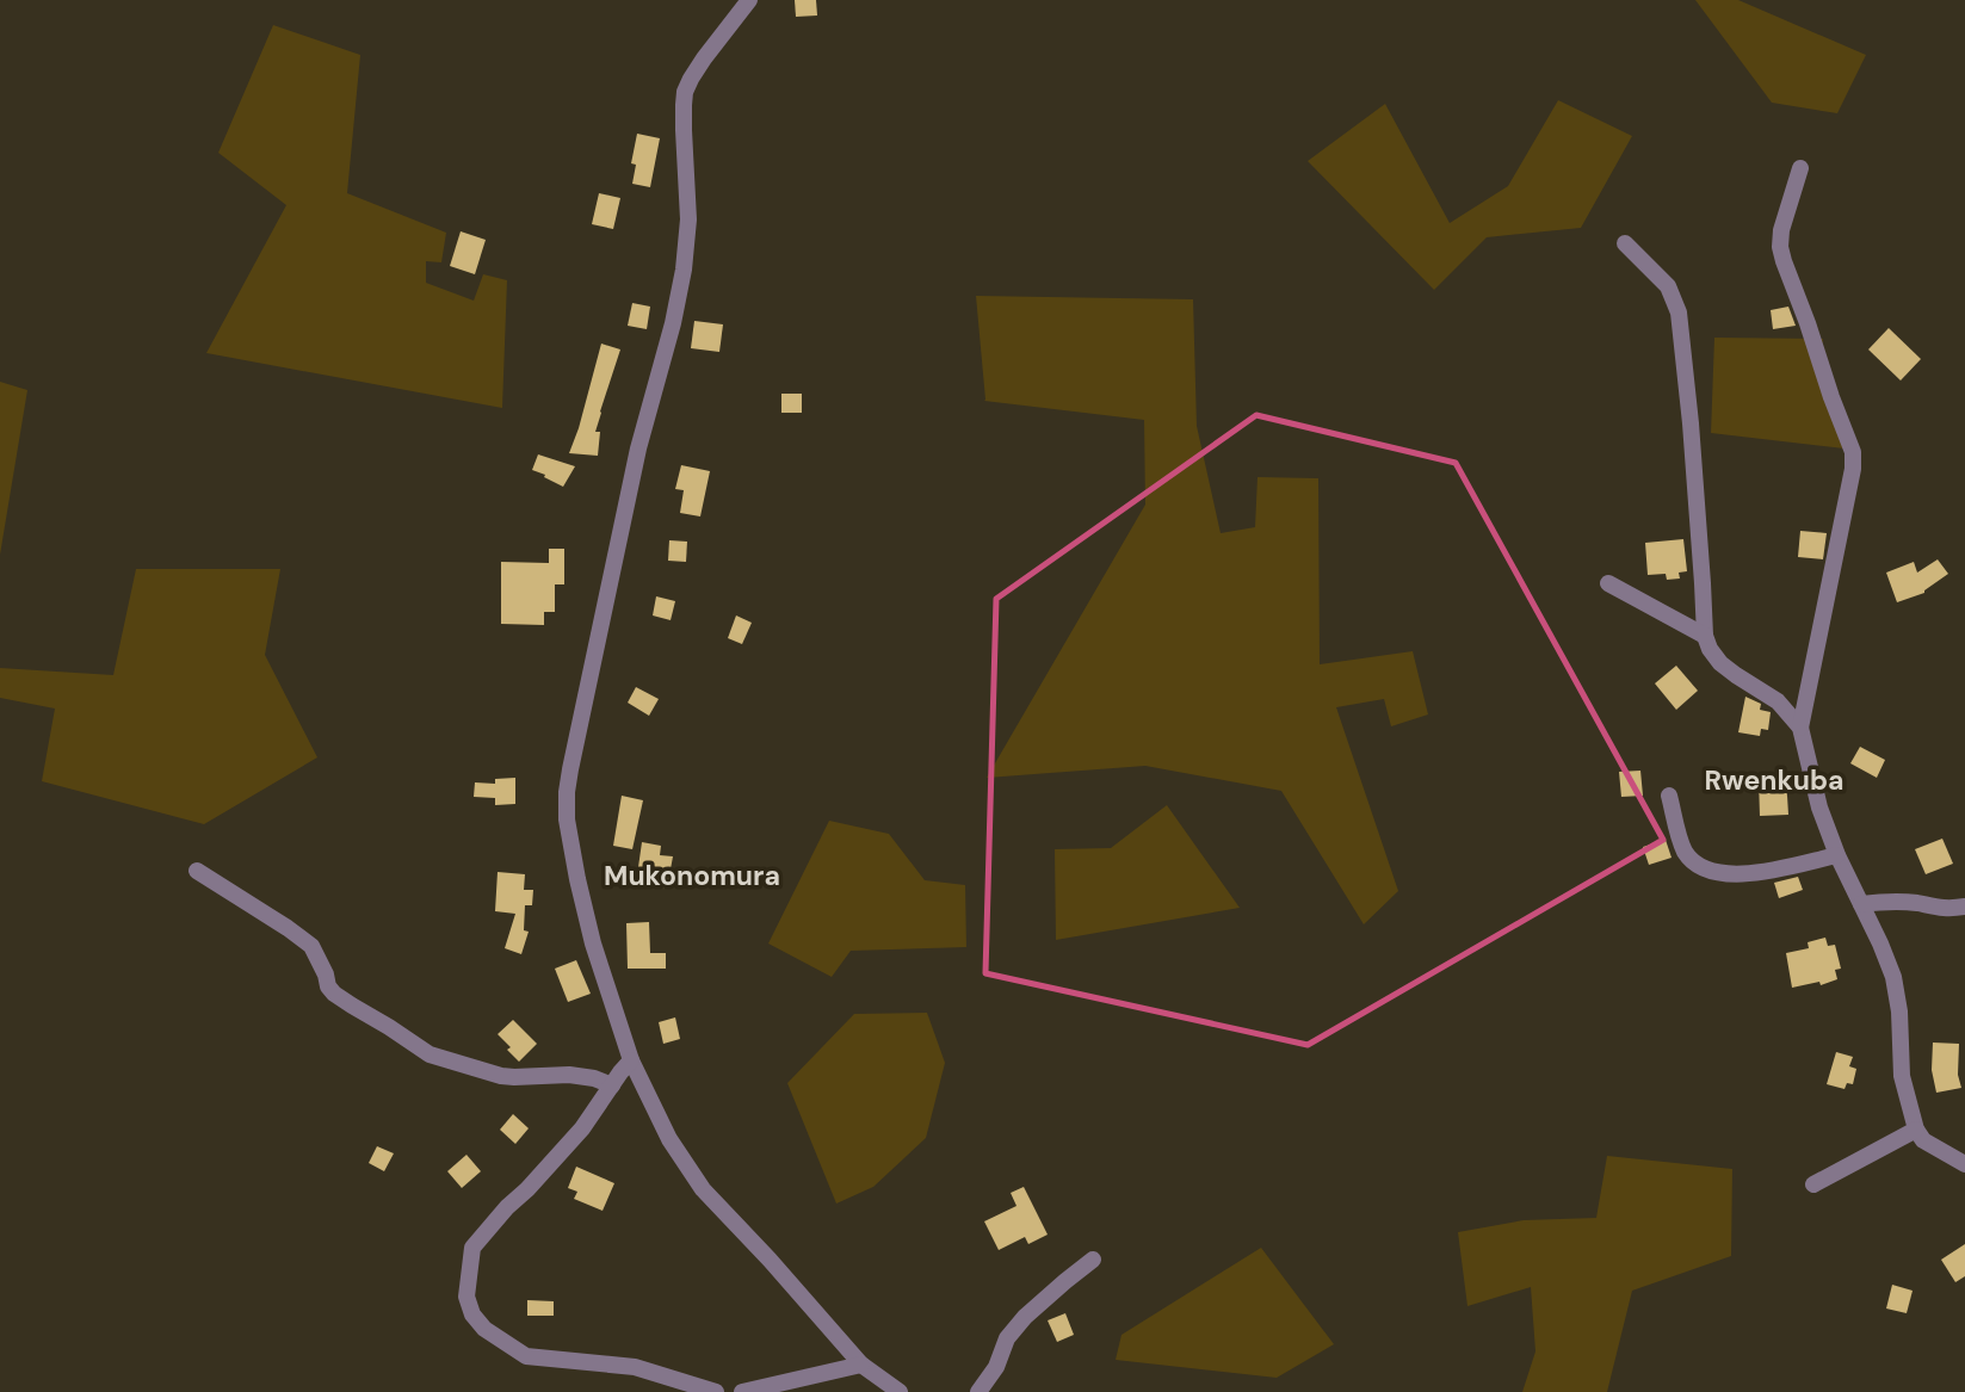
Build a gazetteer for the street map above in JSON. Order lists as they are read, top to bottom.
{
  "districts": ["Rwenkuba", "Mukonomura"]
}
